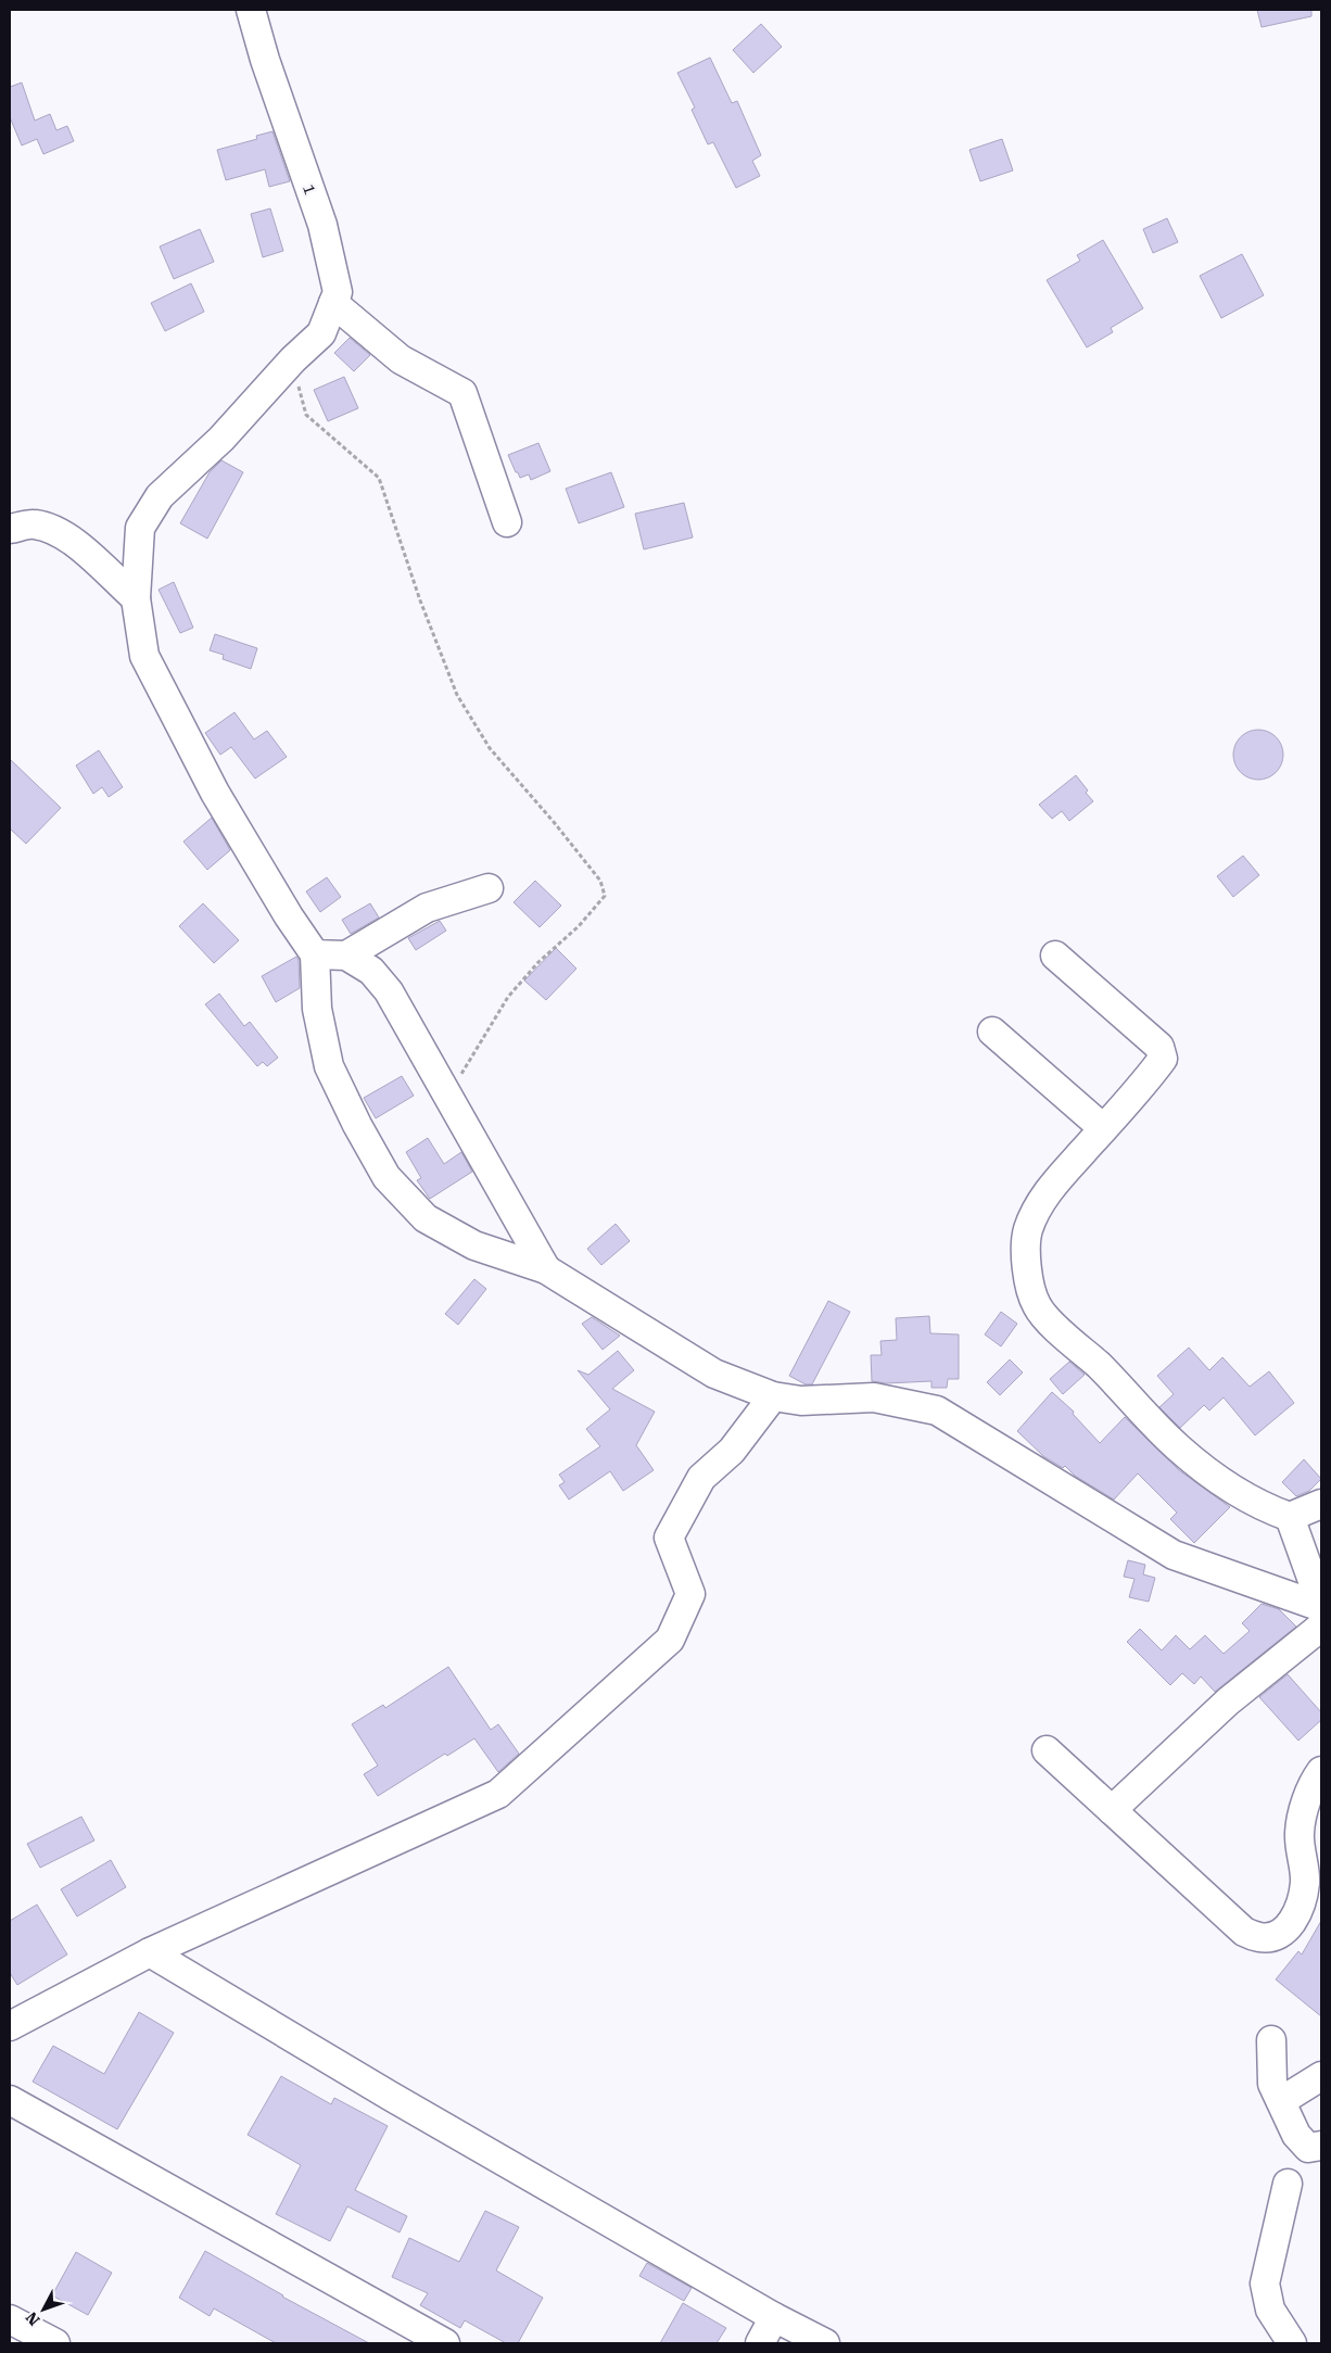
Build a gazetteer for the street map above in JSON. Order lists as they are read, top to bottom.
{
  "streets": {
    "street": ["1"]
  },
  "north": "bottom left"
}
